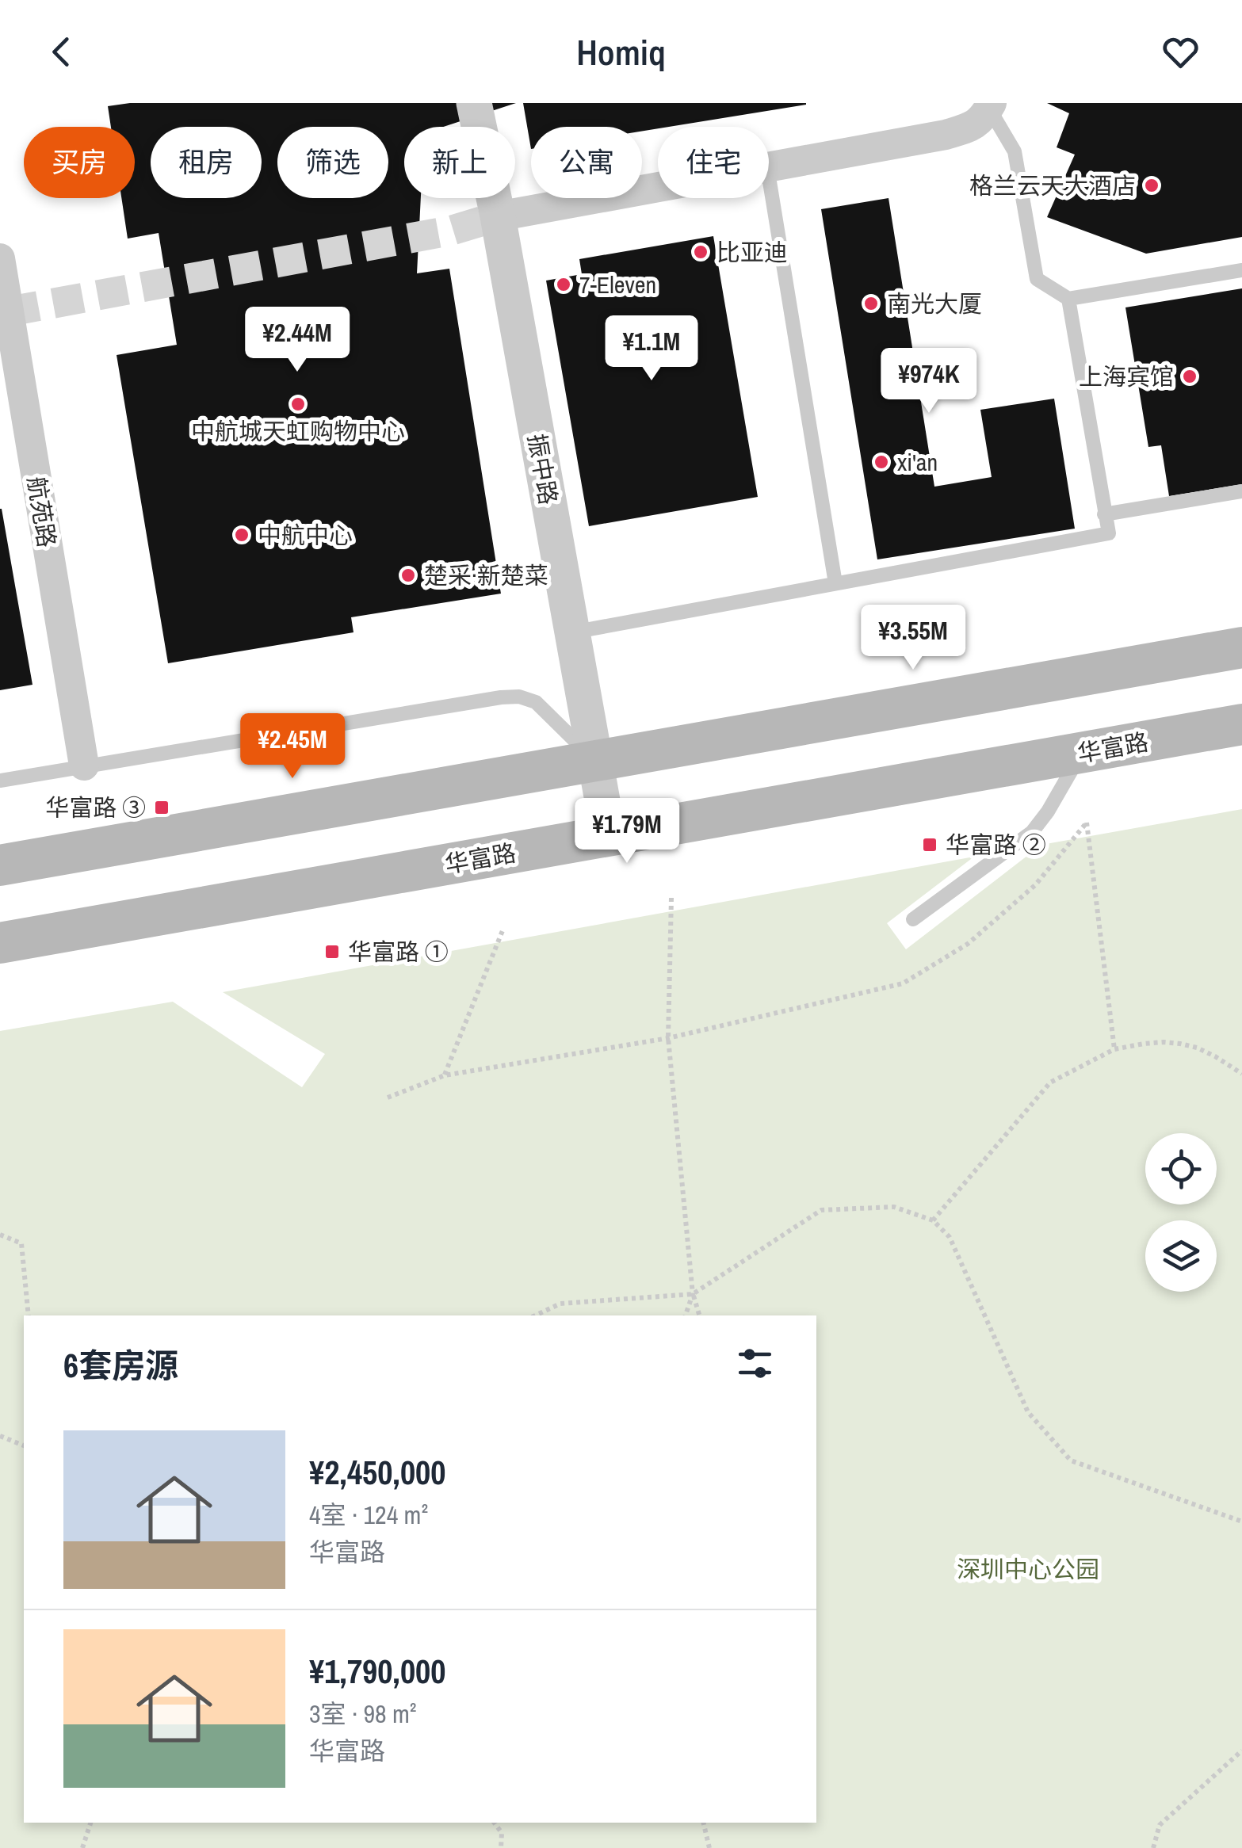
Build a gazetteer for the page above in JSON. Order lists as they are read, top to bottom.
{
  "streets": {
    "main road": ["华富路"],
    "street": ["振中路", "航苑路"]
  },
  "crossings": [
    ["振中路", "华富路"]
  ],
  "parks": ["深圳中心公园"],
  "places": {
    "other": [
      "格兰云天大酒店",
      "比亚迪",
      "7-Eleven",
      "南光大厦",
      "上海宾馆",
      "中航城天虹购物中心",
      "xi'an",
      "中航中心",
      "楚采·新楚菜"
    ],
    "transit": ["华富路 ③", "华富路 ②", "华富路 ①"]
  },
  "page": {
    "header": "Homiq",
    "chip": [
      "买房",
      "租房",
      "筛选",
      "新上",
      "公寓",
      "住宅"
    ],
    "price": [
      "¥2.44M",
      "¥1.1M",
      "¥974K",
      "¥3.55M",
      "¥2.45M",
      "¥1.79M"
    ],
    "heading": "6套房源",
    "list": [
      {
        "name": "¥2,450,000",
        "note": "4室 · 124 m² · 华富路"
      },
      {
        "name": "¥1,790,000",
        "note": "3室 · 98 m² · 华富路"
      }
    ]
  }
}
